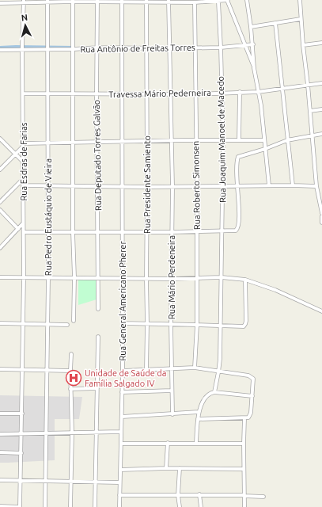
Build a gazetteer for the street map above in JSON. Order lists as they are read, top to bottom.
{
  "streets": {
    "street": [
      "Rua Antônio de Freitas Torres",
      "Travessa Mário Pederneira",
      "Rua Joaquim Manoel de Macedo",
      "Rua Deputado Torres Galvão",
      "Rua Esdras de Farias",
      "Rua Presidente Samiento",
      "Rua Roberto Simonsen",
      "Rua Pedro Eustáquio de Vieira",
      "Rua Mário Perdeneira",
      "Rua General Americano Pherer"
    ]
  },
  "crossings": [
    ["Rua Antônio de Freitas Torres", "Rua Joaquim Manoel de Macedo"],
    ["Rua Antônio de Freitas Torres", "Rua Deputado Torres Galvão"],
    ["Rua Antônio de Freitas Torres", "Rua Esdras de Farias"],
    ["Rua Antônio de Freitas Torres", "Rua Presidente Samiento"],
    ["Rua Antônio de Freitas Torres", "Rua Roberto Simonsen"],
    ["Rua Antônio de Freitas Torres", "Rua Pedro Eustáquio de Vieira"],
    ["Rua Antônio de Freitas Torres", "Rua Mário Perdeneira"],
    ["Rua Antônio de Freitas Torres", "Rua General Americano Pherer"],
    ["Travessa Mário Pederneira", "Rua Joaquim Manoel de Macedo"],
    ["Travessa Mário Pederneira", "Rua Deputado Torres Galvão"],
    ["Travessa Mário Pederneira", "Rua Esdras de Farias"],
    ["Travessa Mário Pederneira", "Rua Presidente Samiento"],
    ["Travessa Mário Pederneira", "Rua Roberto Simonsen"],
    ["Travessa Mário Pederneira", "Rua Pedro Eustáquio de Vieira"],
    ["Travessa Mário Pederneira", "Rua Mário Perdeneira"],
    ["Travessa Mário Pederneira", "Rua General Americano Pherer"]
  ],
  "places": {
    "hospital": ["Unidade de Saúde da Família Salgado IV"]
  },
  "north": "top"
}
